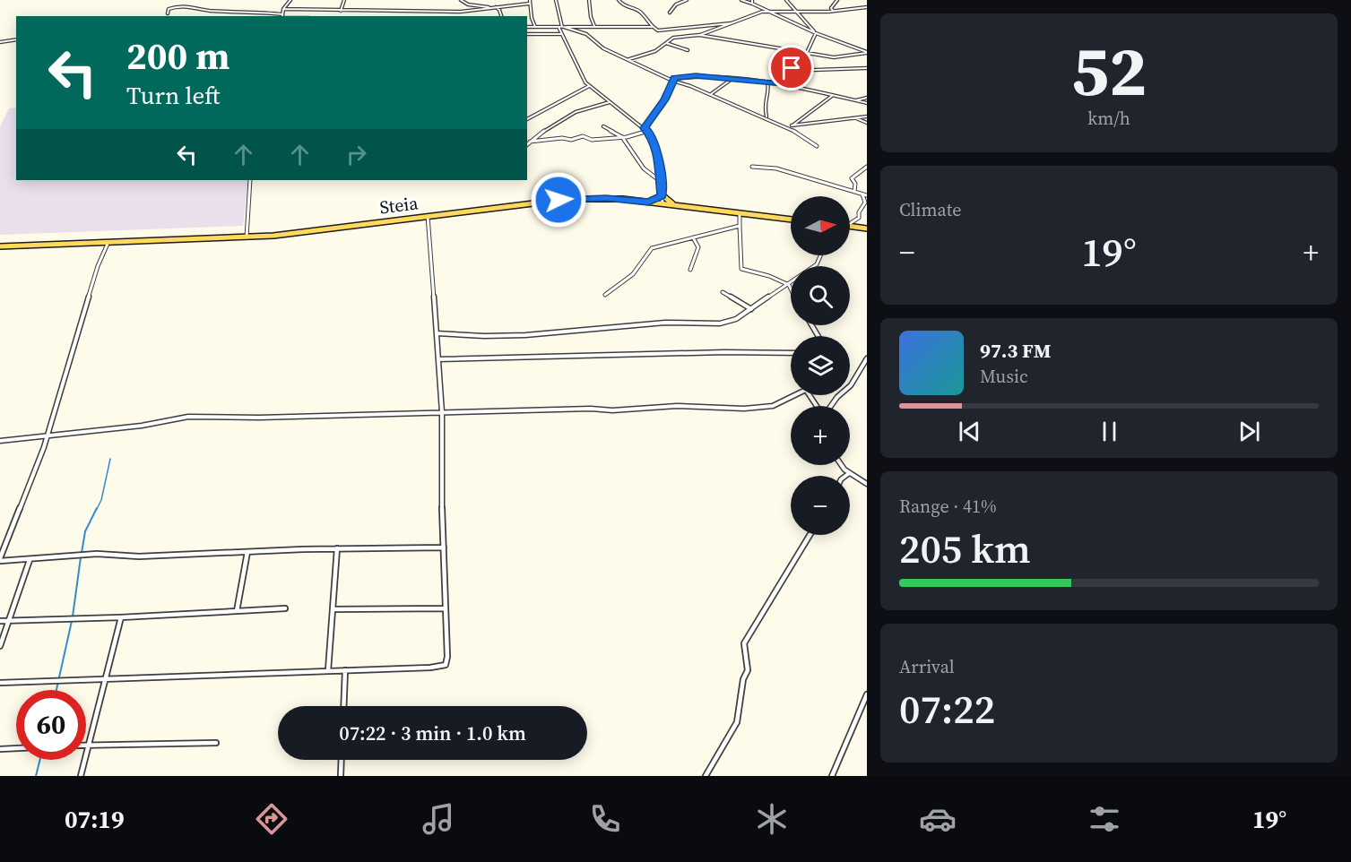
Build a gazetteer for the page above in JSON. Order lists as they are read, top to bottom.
{
  "streets": {
    "main road": ["Steia"]
  },
  "north": "right",
  "page": {
    "tile": [
      ["52", "km/h"],
      "Climate",
      ["Range · 41%", "205 km"],
      ["Arrival", "07:22"]
    ],
    "turn": ["200 m", "Turn left"],
    "map_buttons": ["+", "−"],
    "heat": ["−", "19°", "+"],
    "song": ["97.3 FM", "Music"],
    "limit": "60",
    "trip": "07:22 · 3 min · 1.0 km",
    "tabs": ["07:19", "19°"]
  }
}
